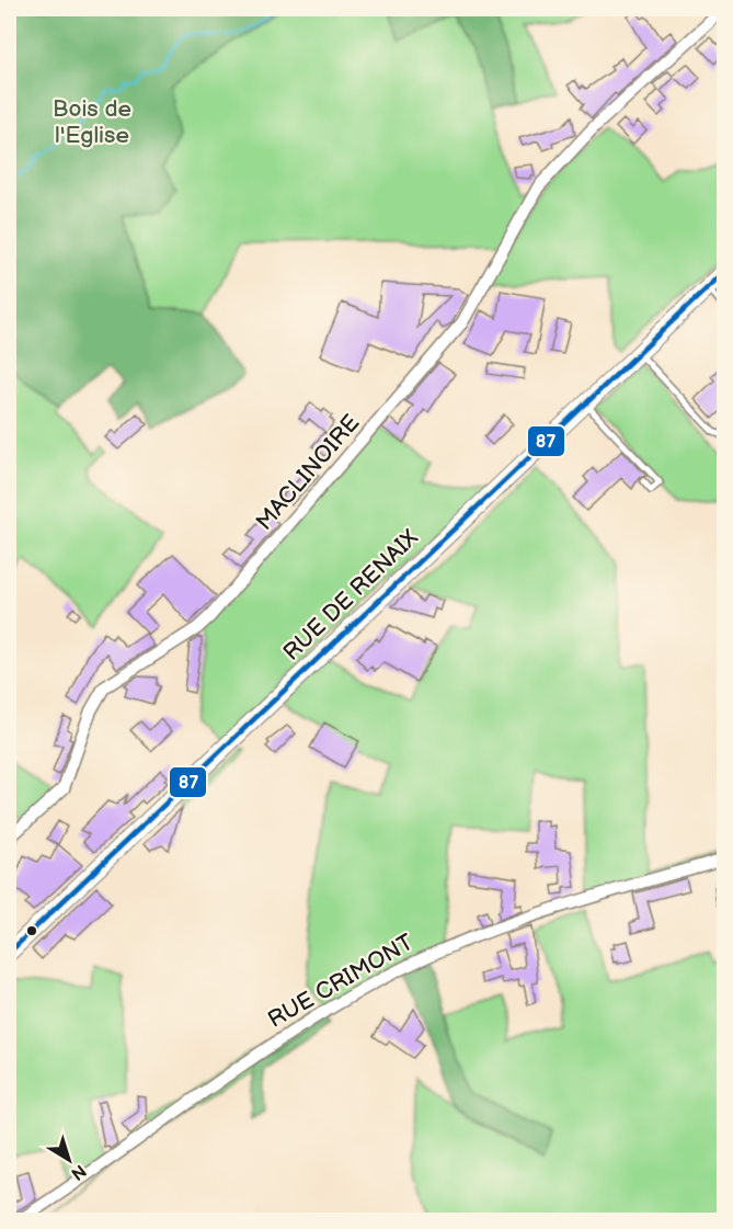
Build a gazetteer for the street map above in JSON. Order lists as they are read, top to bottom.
{
  "streets": {
    "main road": ["RUE DE RENAIX"],
    "street": ["MACLINOIRE", "RUE CRIMONT"]
  },
  "parks": ["Bois de l'Eglise"],
  "lines": ["transit line 87"],
  "north": "bottom right"
}
